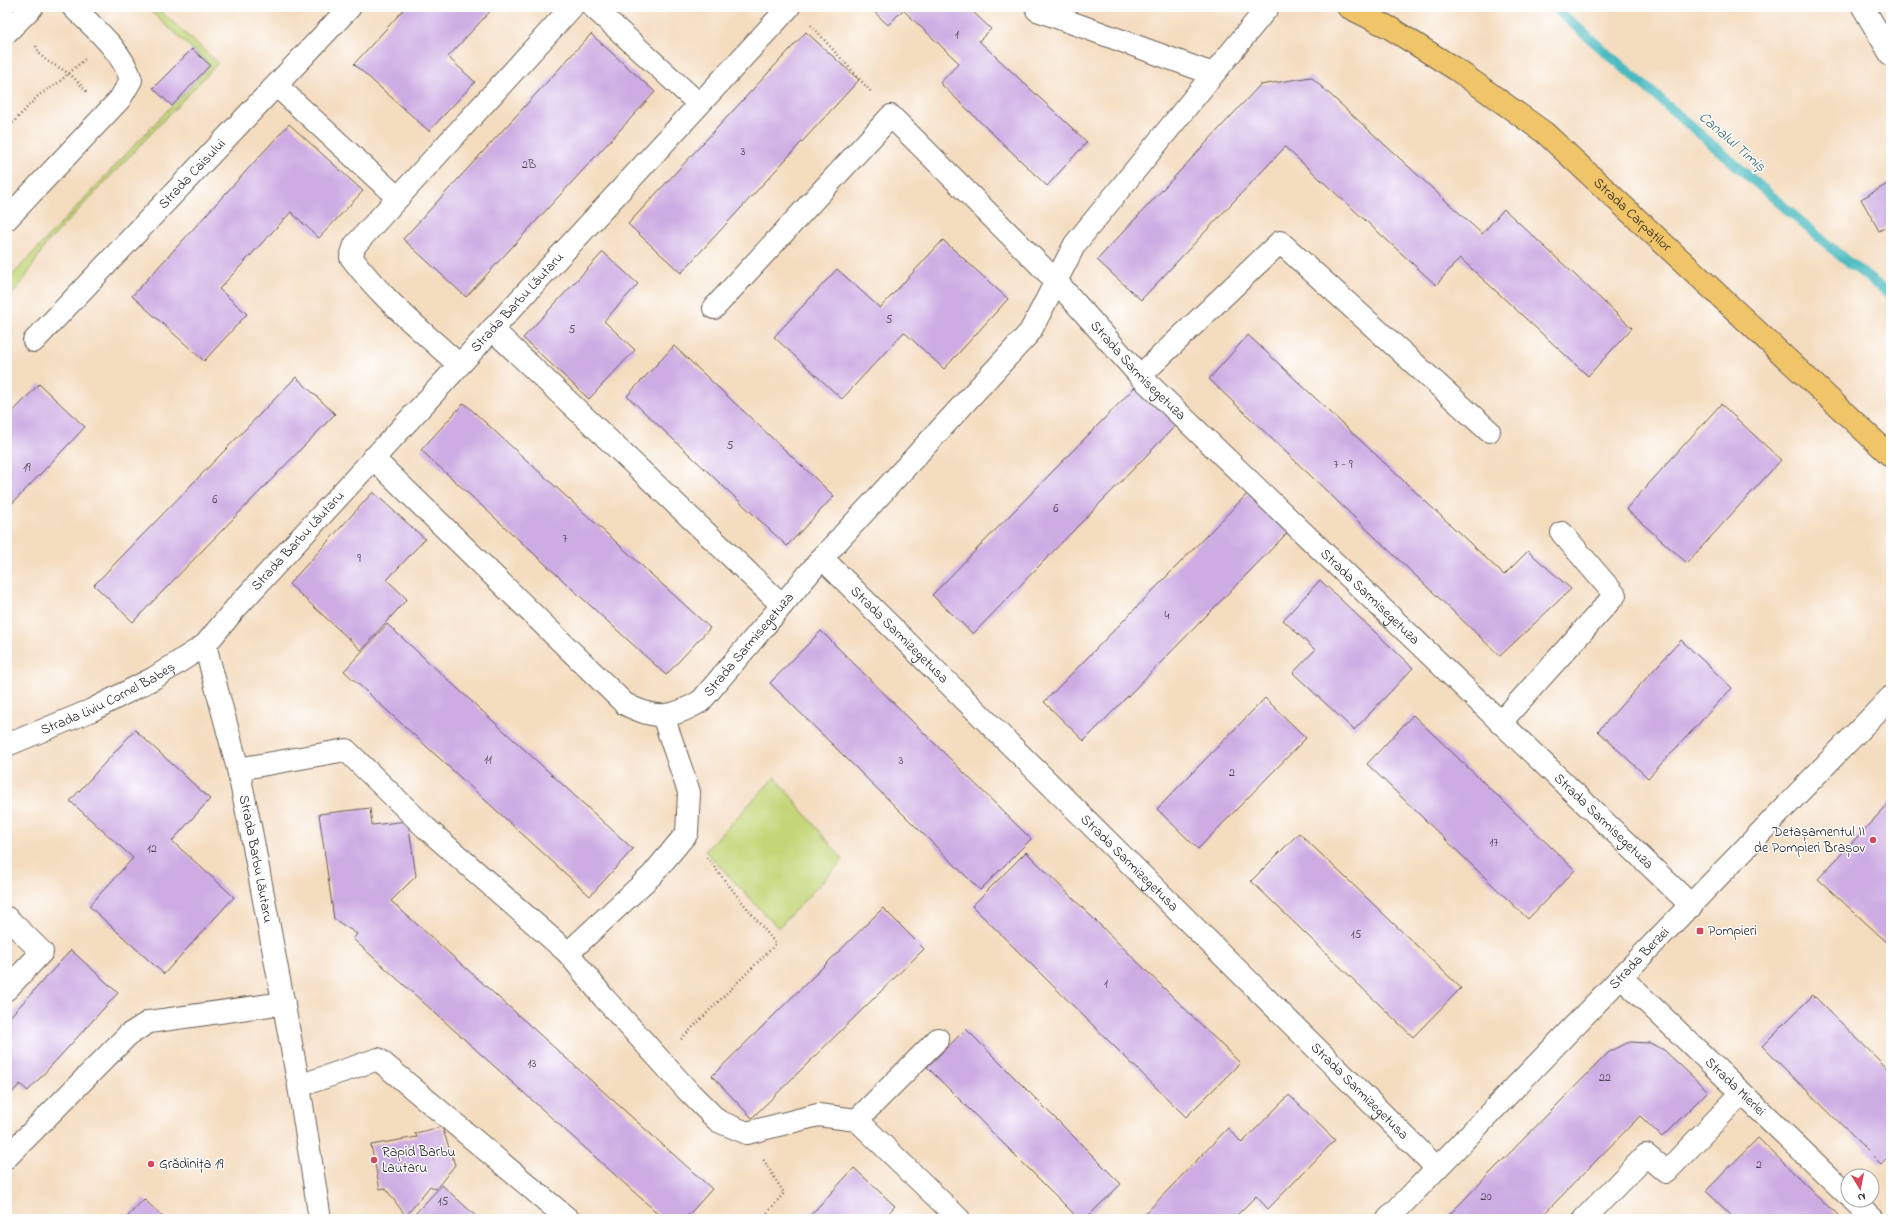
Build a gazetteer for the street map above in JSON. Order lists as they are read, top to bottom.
{
  "streets": {
    "main road": ["Strada Carpaților"],
    "street": [
      "Strada Caisului",
      "Strada Barbu Lăutaru",
      "Strada Sarmisegetuza",
      "Strada Sarmizegetusa",
      "Strada Liviu Cornel Babeș",
      "Strada Berzei",
      "Strada Mierlei"
    ]
  },
  "crossings": [
    ["Strada Barbu Lăutaru", "Strada Liviu Cornel Babeș"],
    ["Strada Sarmisegetuza", "Strada Sarmizegetusa"],
    ["Strada Sarmisegetuza", "Strada Berzei"],
    ["Strada Sarmizegetusa", "Strada Berzei"],
    ["Strada Berzei", "Strada Mierlei"]
  ],
  "water": ["Canalul Timiș"],
  "places": {
    "other": ["Detașamentul II de Pompieri Brașov", "Rapid Barbu Lautaru", "Grădinița 19"],
    "transit": ["Pompieri"]
  },
  "house_numbers": [
    "1",
    "3",
    "2B",
    "5",
    "5",
    "5",
    "7 - 9",
    "19",
    "6",
    "6",
    "7",
    "9",
    "4",
    "11",
    "3",
    "2",
    "17",
    "12",
    "15",
    "1",
    "13",
    "22",
    "2",
    "20",
    "15"
  ],
  "north": "bottom"
}
